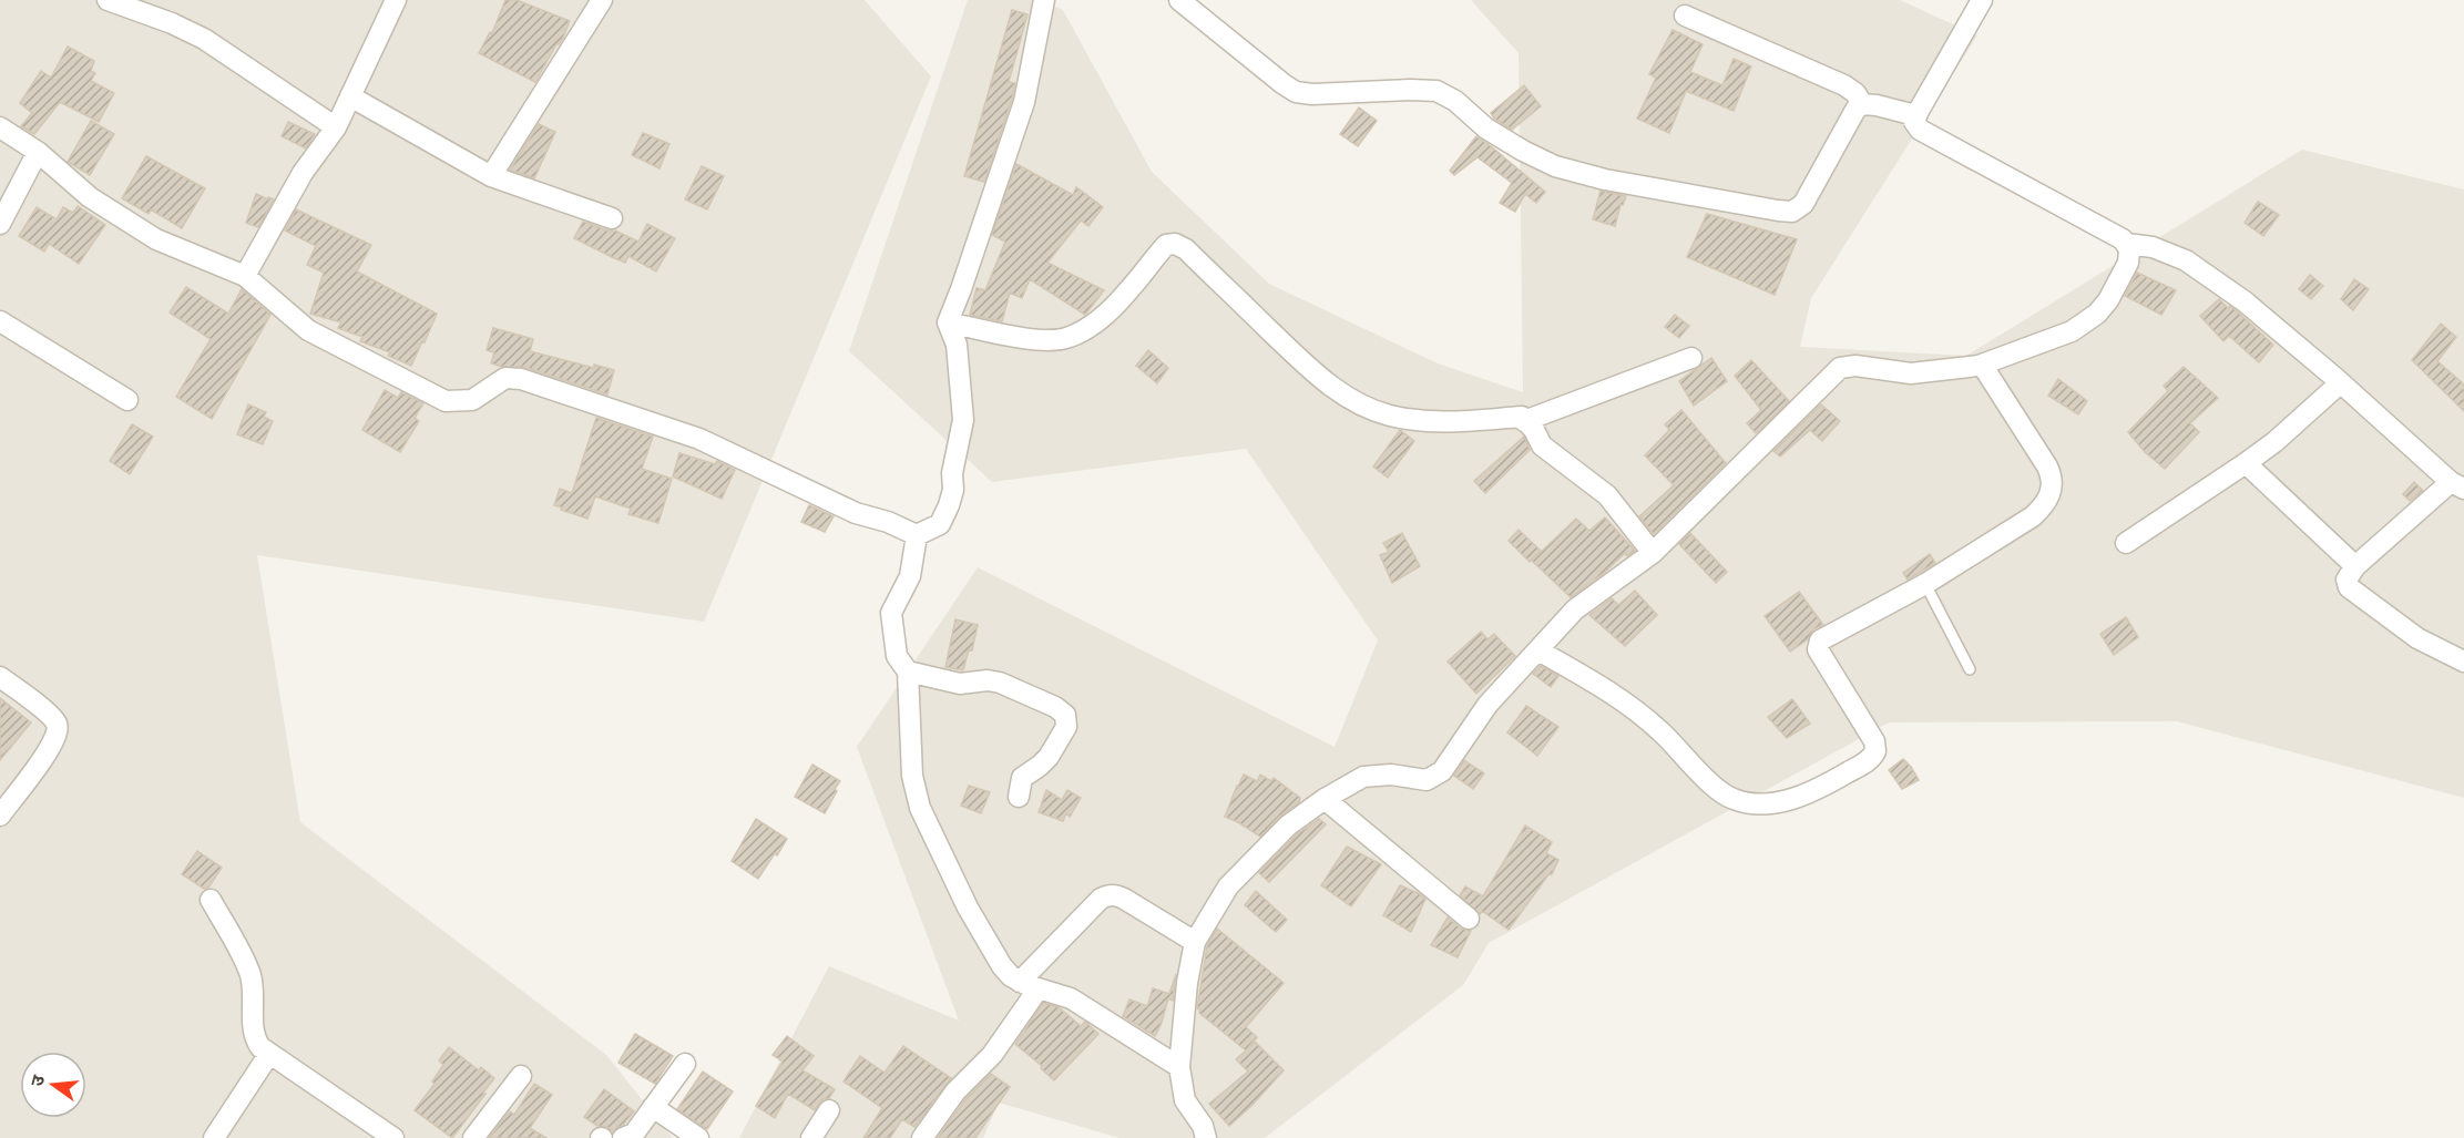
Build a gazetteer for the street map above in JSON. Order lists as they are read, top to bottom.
{
  "north": "left"
}
